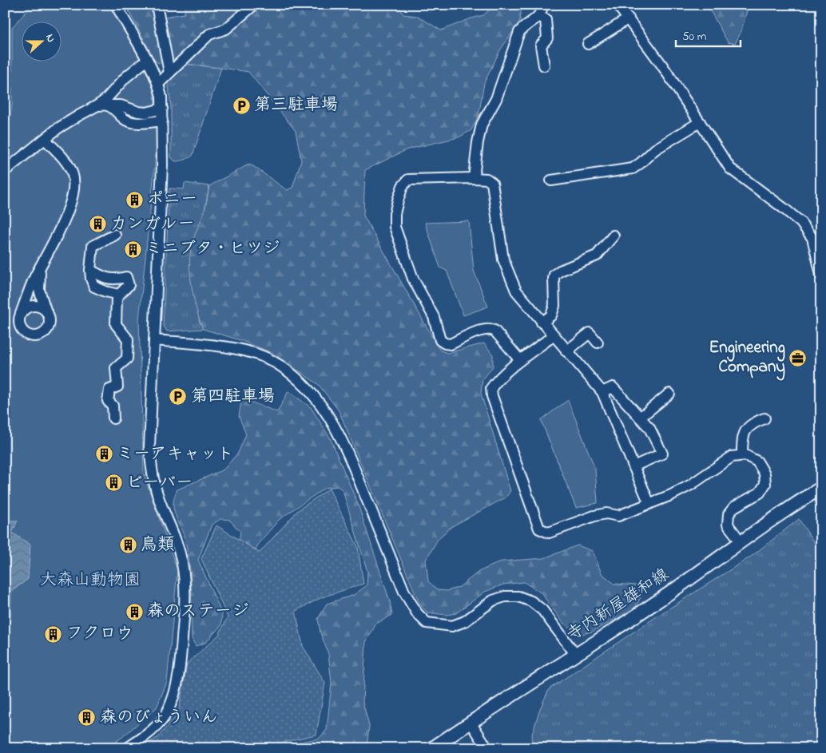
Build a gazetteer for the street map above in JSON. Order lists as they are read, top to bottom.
{
  "streets": {
    "main road": ["寺内新屋雄和線"]
  },
  "parks": ["大森山動物園"],
  "places": {
    "parking": ["第三駐車場", "第四駐車場"],
    "building": [
      "ポニー",
      "カンガルー",
      "ミニブタ・ヒツジ",
      "ミーアキャット",
      "ビーバー",
      "鳥類",
      "森のステージ",
      "フクロウ",
      "森のびょういん"
    ],
    "office": ["Engineering Company"]
  },
  "scale_bar": "50 m",
  "north": "right"
}
